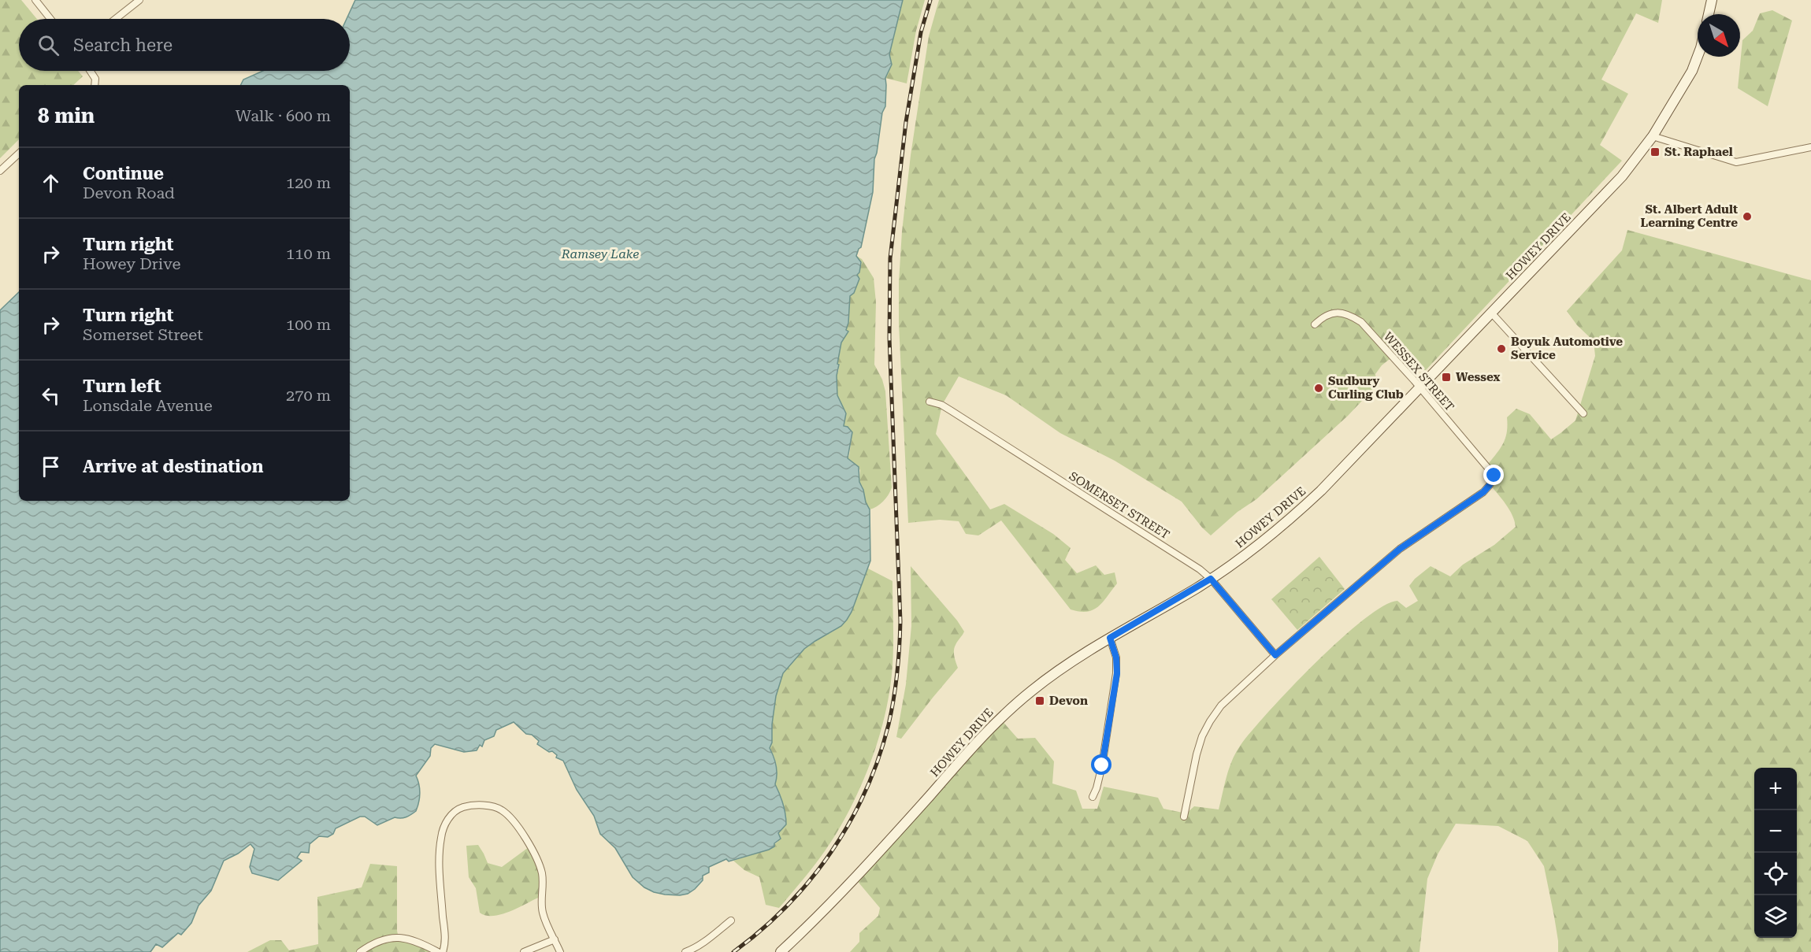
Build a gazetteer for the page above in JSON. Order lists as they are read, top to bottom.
{
  "streets": {
    "main road": ["HOWEY DRIVE"],
    "street": ["WESSEX STREET", "SOMERSET STREET"]
  },
  "crossings": [
    ["HOWEY DRIVE", "WESSEX STREET"],
    ["HOWEY DRIVE", "SOMERSET STREET"],
    ["WESSEX STREET", "SOMERSET STREET"]
  ],
  "water": ["Ramsey Lake"],
  "places": {
    "transit": ["St. Raphael", "Wessex", "Devon"],
    "other": ["St. Albert Adult Learning Centre", "Boyuk Automotive Service", "Sudbury Curling Club"]
  },
  "north": "bottom right",
  "page": {
    "search": "Search here",
    "heading": ["8 min", "Walk · 600 m"],
    "list": [
      ["Continue", "Devon Road", "120 m"],
      ["Turn right", "Howey Drive", "110 m"],
      ["Turn right", "Somerset Street", "100 m"],
      ["Turn left", "Lonsdale Avenue", "270 m"],
      "Arrive at destination"
    ],
    "map_buttons": ["+", "−"]
  }
}
